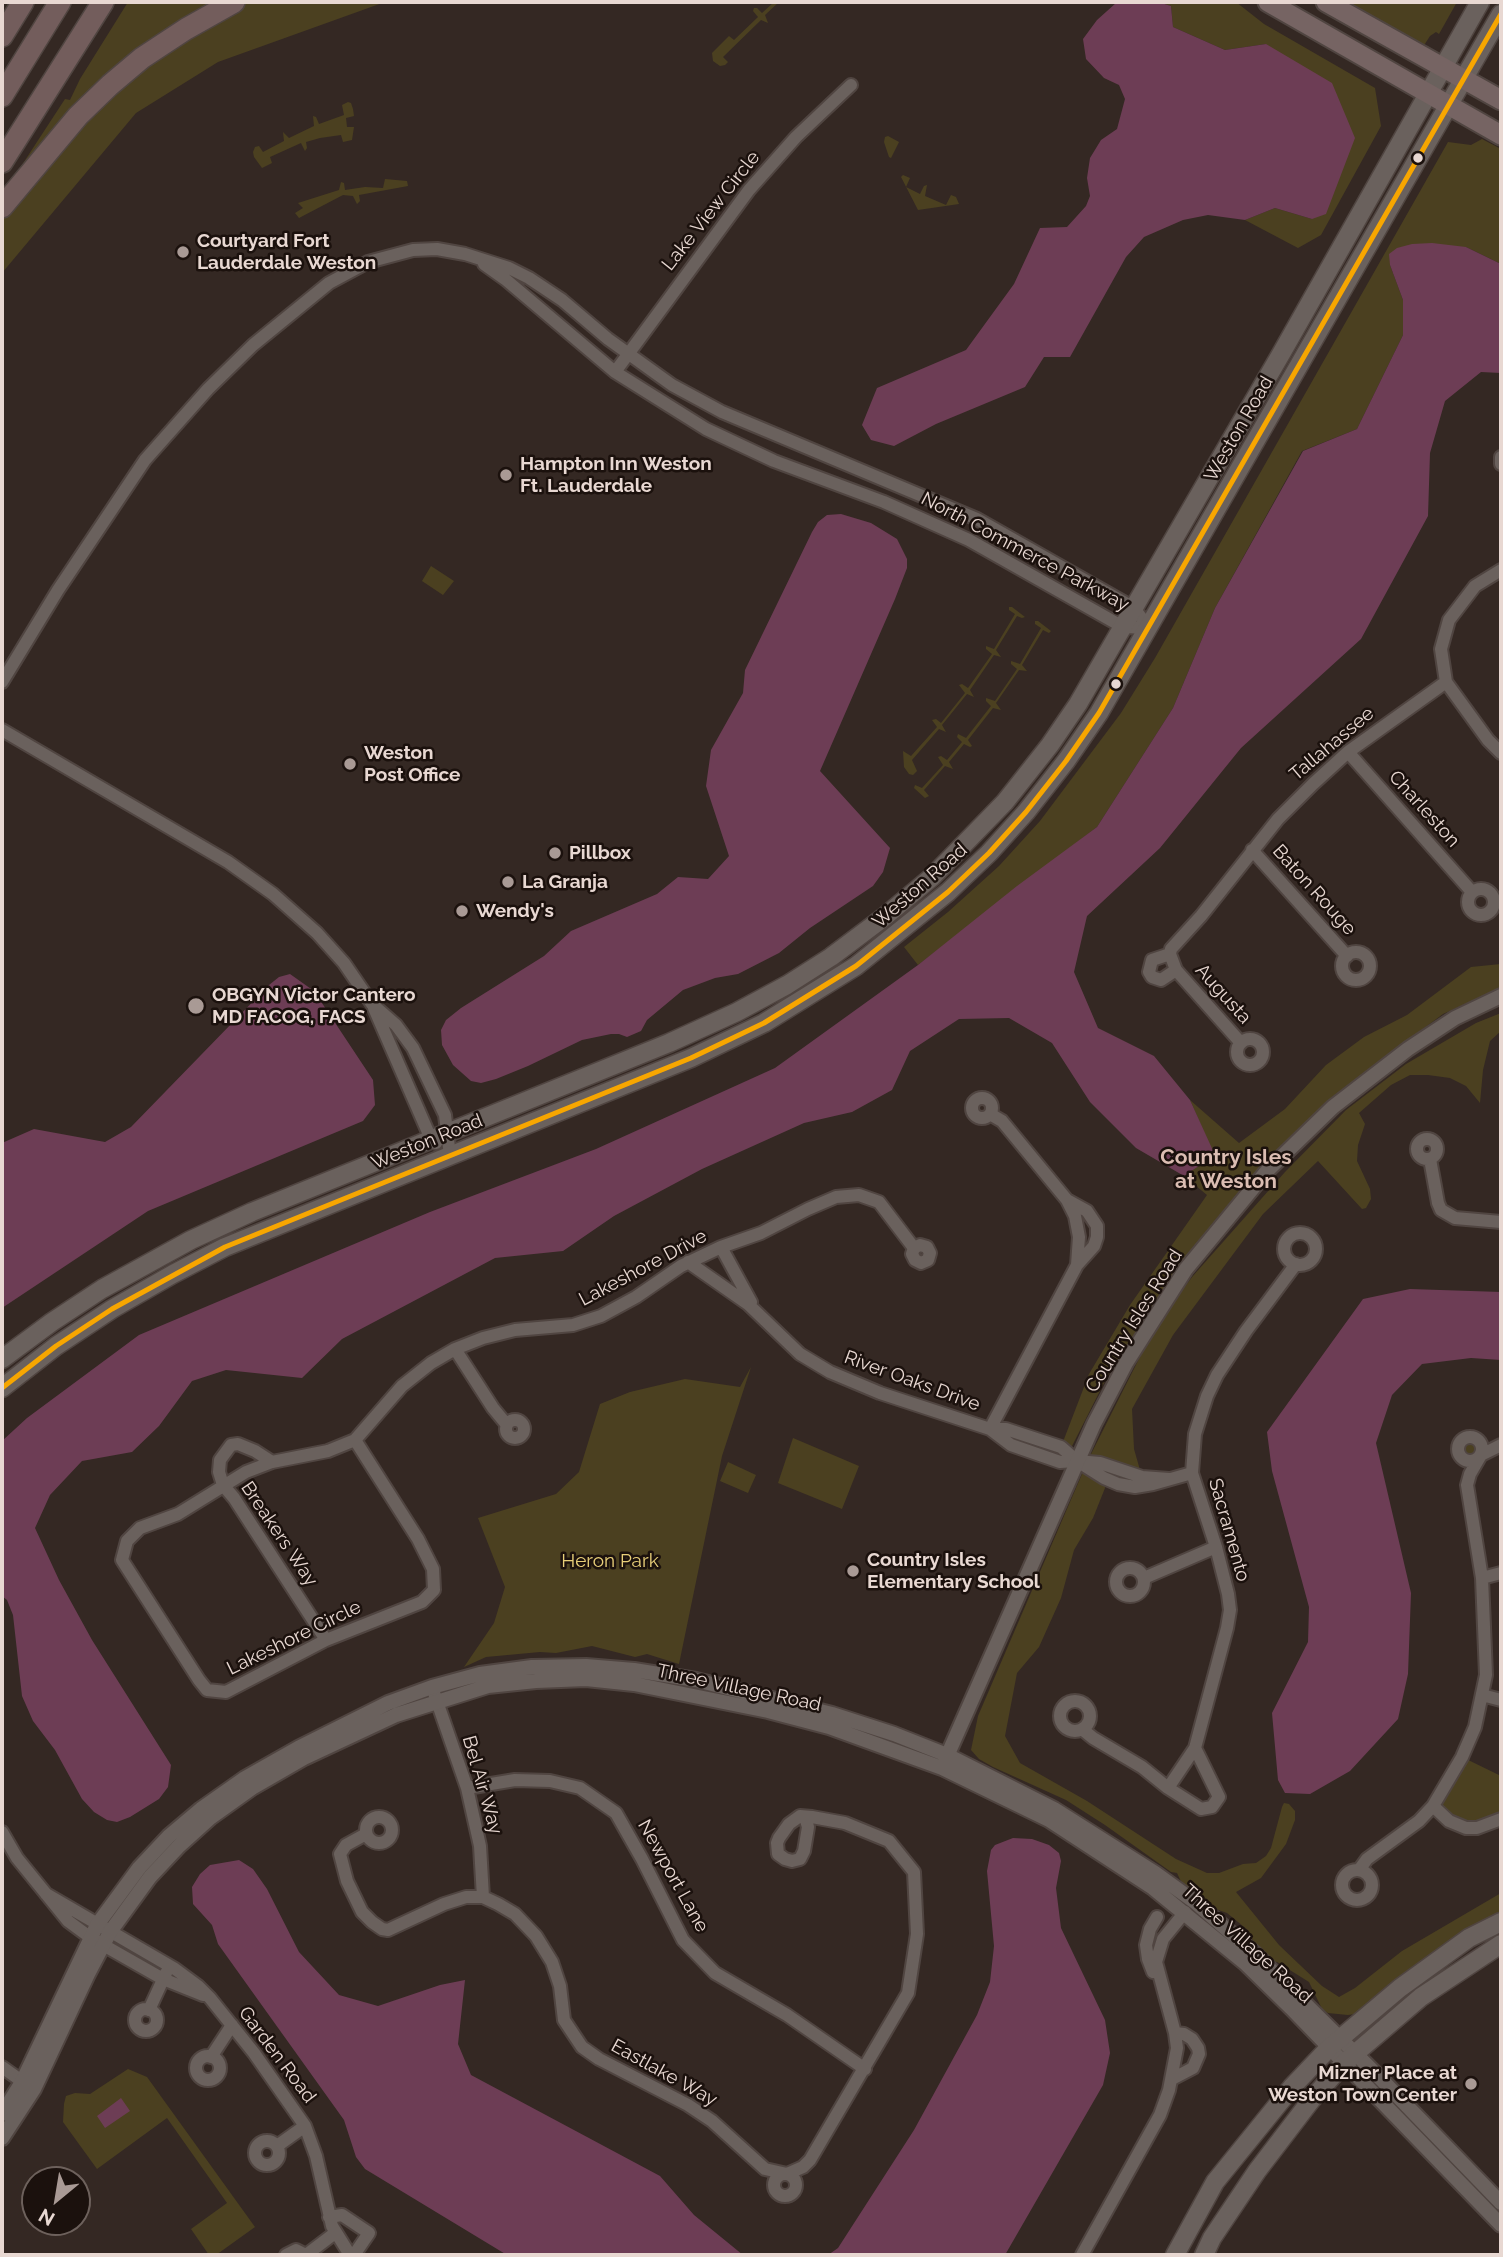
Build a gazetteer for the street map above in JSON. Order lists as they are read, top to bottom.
{
  "streets": {
    "main road": ["Weston Road"],
    "street": [
      "Lake View Circle",
      "North Commerce Parkway",
      "Tallahassee",
      "Charleston",
      "Baton Rouge",
      "Augusta",
      "Lakeshore Drive",
      "Country Isles Road",
      "River Oaks Drive",
      "Sacramento",
      "Breakers Way",
      "Lakeshore Circle",
      "Three Village Road",
      "Bel Air Way",
      "Newport Lane",
      "Garden Road",
      "Eastlake Way"
    ]
  },
  "crossings": [
    ["Lake View Circle", "North Commerce Parkway"],
    ["Weston Road", "North Commerce Parkway"],
    ["Tallahassee", "Charleston"],
    ["Tallahassee", "Baton Rouge"],
    ["Tallahassee", "Augusta"],
    ["Lakeshore Drive", "River Oaks Drive"],
    ["Lakeshore Drive", "Breakers Way"],
    ["Lakeshore Drive", "Lakeshore Circle"],
    ["Country Isles Road", "River Oaks Drive"],
    ["Country Isles Road", "Three Village Road"],
    ["River Oaks Drive", "Sacramento"],
    ["Breakers Way", "Lakeshore Circle"],
    ["Three Village Road", "Bel Air Way"],
    ["Three Village Road", "Garden Road"],
    ["Bel Air Way", "Newport Lane"],
    ["Bel Air Way", "Eastlake Way"],
    ["Newport Lane", "Eastlake Way"]
  ],
  "districts": ["Country Isles at Weston"],
  "parks": ["Heron Park"],
  "places": [
    "Courtyard Fort Lauderdale Weston",
    "Hampton Inn Weston Ft. Lauderdale",
    "Weston Post Office",
    "Pillbox",
    "La Granja",
    "Wendy's",
    "OBGYN Victor Cantero MD FACOG, FACS",
    "Country Isles Elementary School",
    "Mizner Place at Weston Town Center"
  ],
  "north": "bottom left"
}
